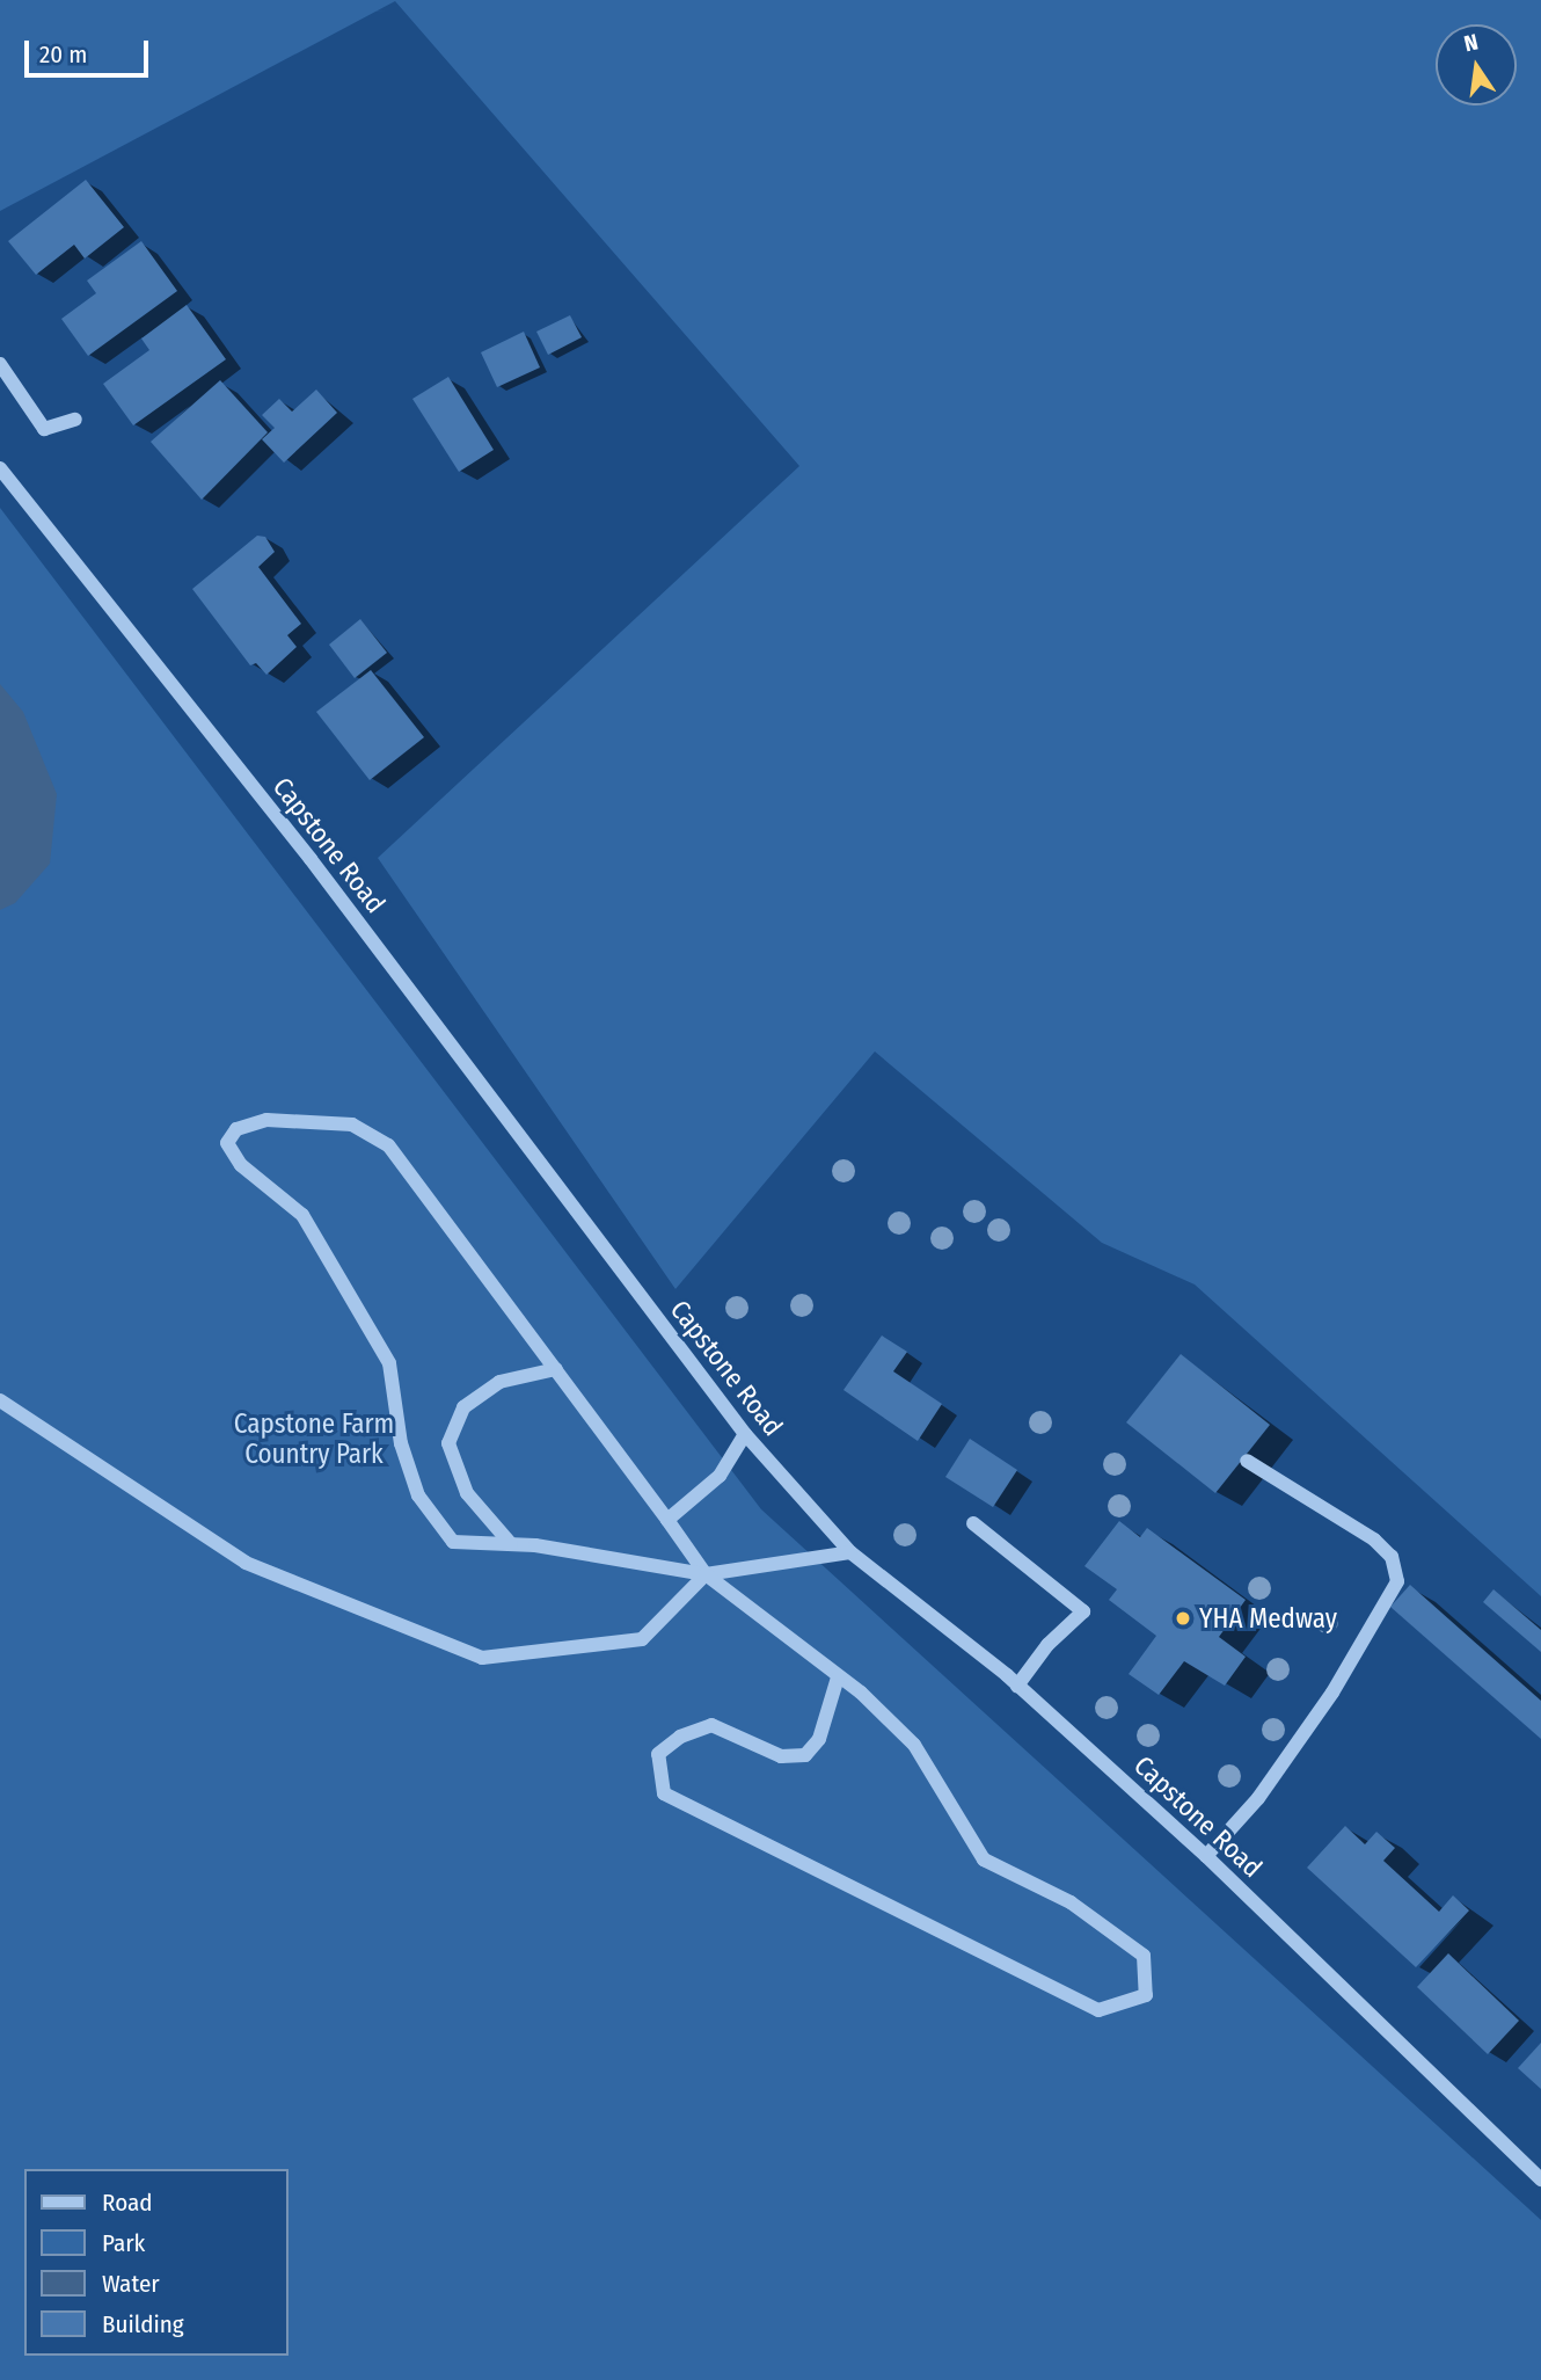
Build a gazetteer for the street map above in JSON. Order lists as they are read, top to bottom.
{
  "streets": {
    "street": ["Capstone Road"]
  },
  "parks": ["Capstone Farm Country Park"],
  "places": ["YHA Medway"],
  "legend": [
    "Road",
    "Park",
    "Water",
    "Building"
  ],
  "scale_bar": "20 m",
  "north": "top"
}
